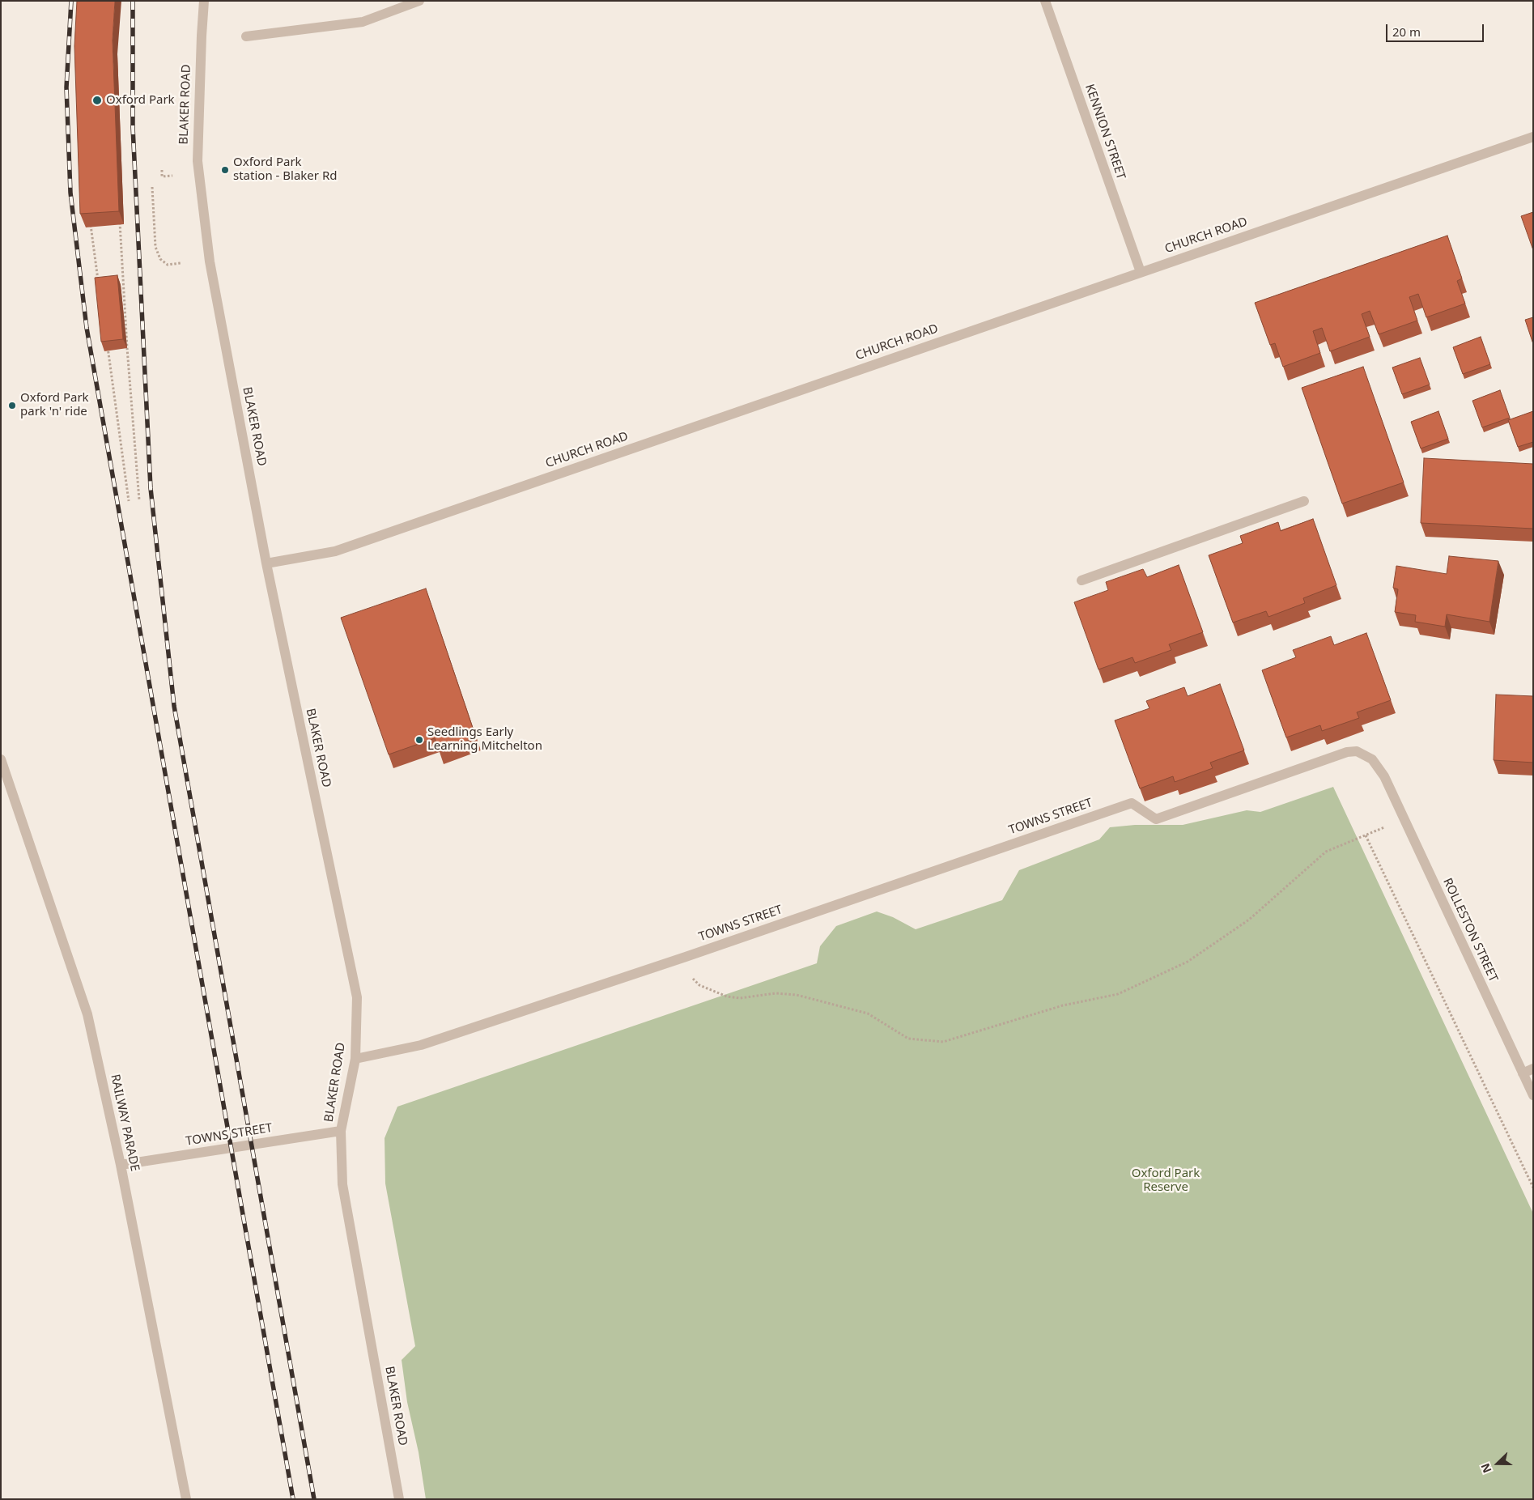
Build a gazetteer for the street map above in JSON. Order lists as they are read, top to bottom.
{
  "streets": {
    "street": [
      "BLAKER ROAD",
      "KENNION STREET",
      "CHURCH ROAD",
      "TOWNS STREET",
      "ROLLESTON STREET",
      "RAILWAY PARADE"
    ]
  },
  "crossings": [
    ["BLAKER ROAD", "CHURCH ROAD"],
    ["BLAKER ROAD", "TOWNS STREET"],
    ["KENNION STREET", "CHURCH ROAD"],
    ["TOWNS STREET", "ROLLESTON STREET"],
    ["TOWNS STREET", "RAILWAY PARADE"]
  ],
  "parks": ["Oxford Park Reserve"],
  "places": [
    "Oxford Park",
    "Oxford Park station - Blaker Rd",
    "Oxford Park park 'n' ride",
    "Seedlings Early Learning Mitchelton"
  ],
  "scale_bar": "20 m",
  "north": "left"
}
